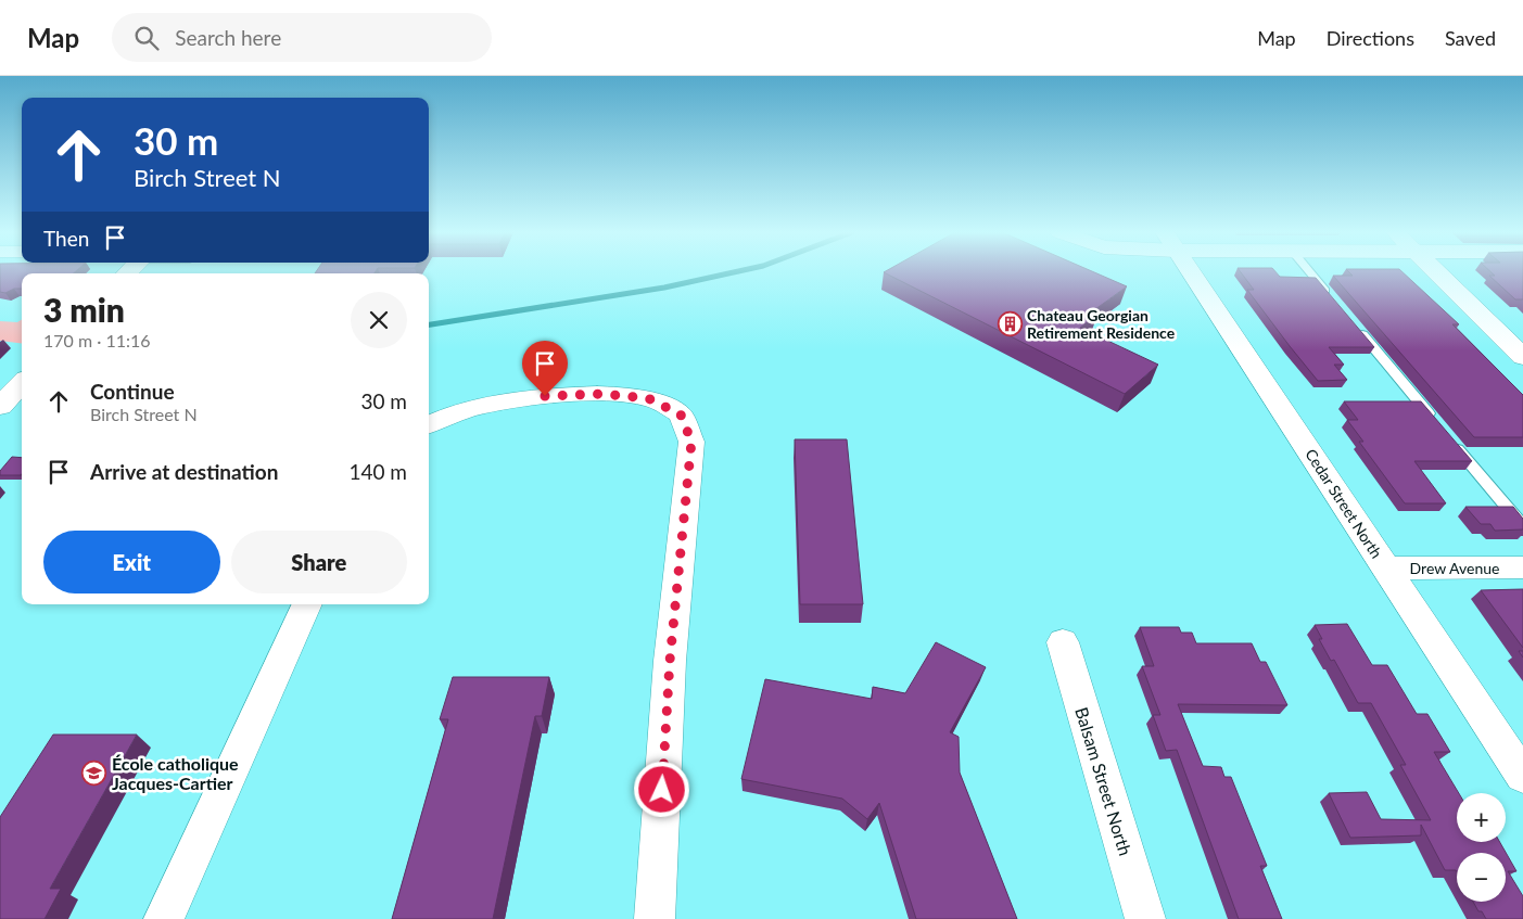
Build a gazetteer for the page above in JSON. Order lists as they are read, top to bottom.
{
  "streets": {
    "street": ["Cedar Street North", "Drew Avenue", "Balsam Street North"]
  },
  "crossings": [
    ["Cedar Street North", "Drew Avenue"]
  ],
  "places": {
    "building": ["Chateau Georgian Retirement Residence"],
    "school or university": ["École catholique Jacques-Cartier"]
  },
  "page": {
    "header": "Map",
    "search": "Search here",
    "nav": ["Map", "Directions", "Saved"],
    "turn": ["30 m", "Birch Street N"],
    "then": "Then",
    "heading": ["3 min", "170 m · 11:16"],
    "list": [
      {
        "name": "Continue",
        "note": "Birch Street N",
        "value": "30 m"
      },
      {
        "name": "Arrive at destination",
        "value": "140 m"
      }
    ],
    "buttons": ["Exit", "Share"],
    "map_buttons": ["+", "−"]
  }
}
